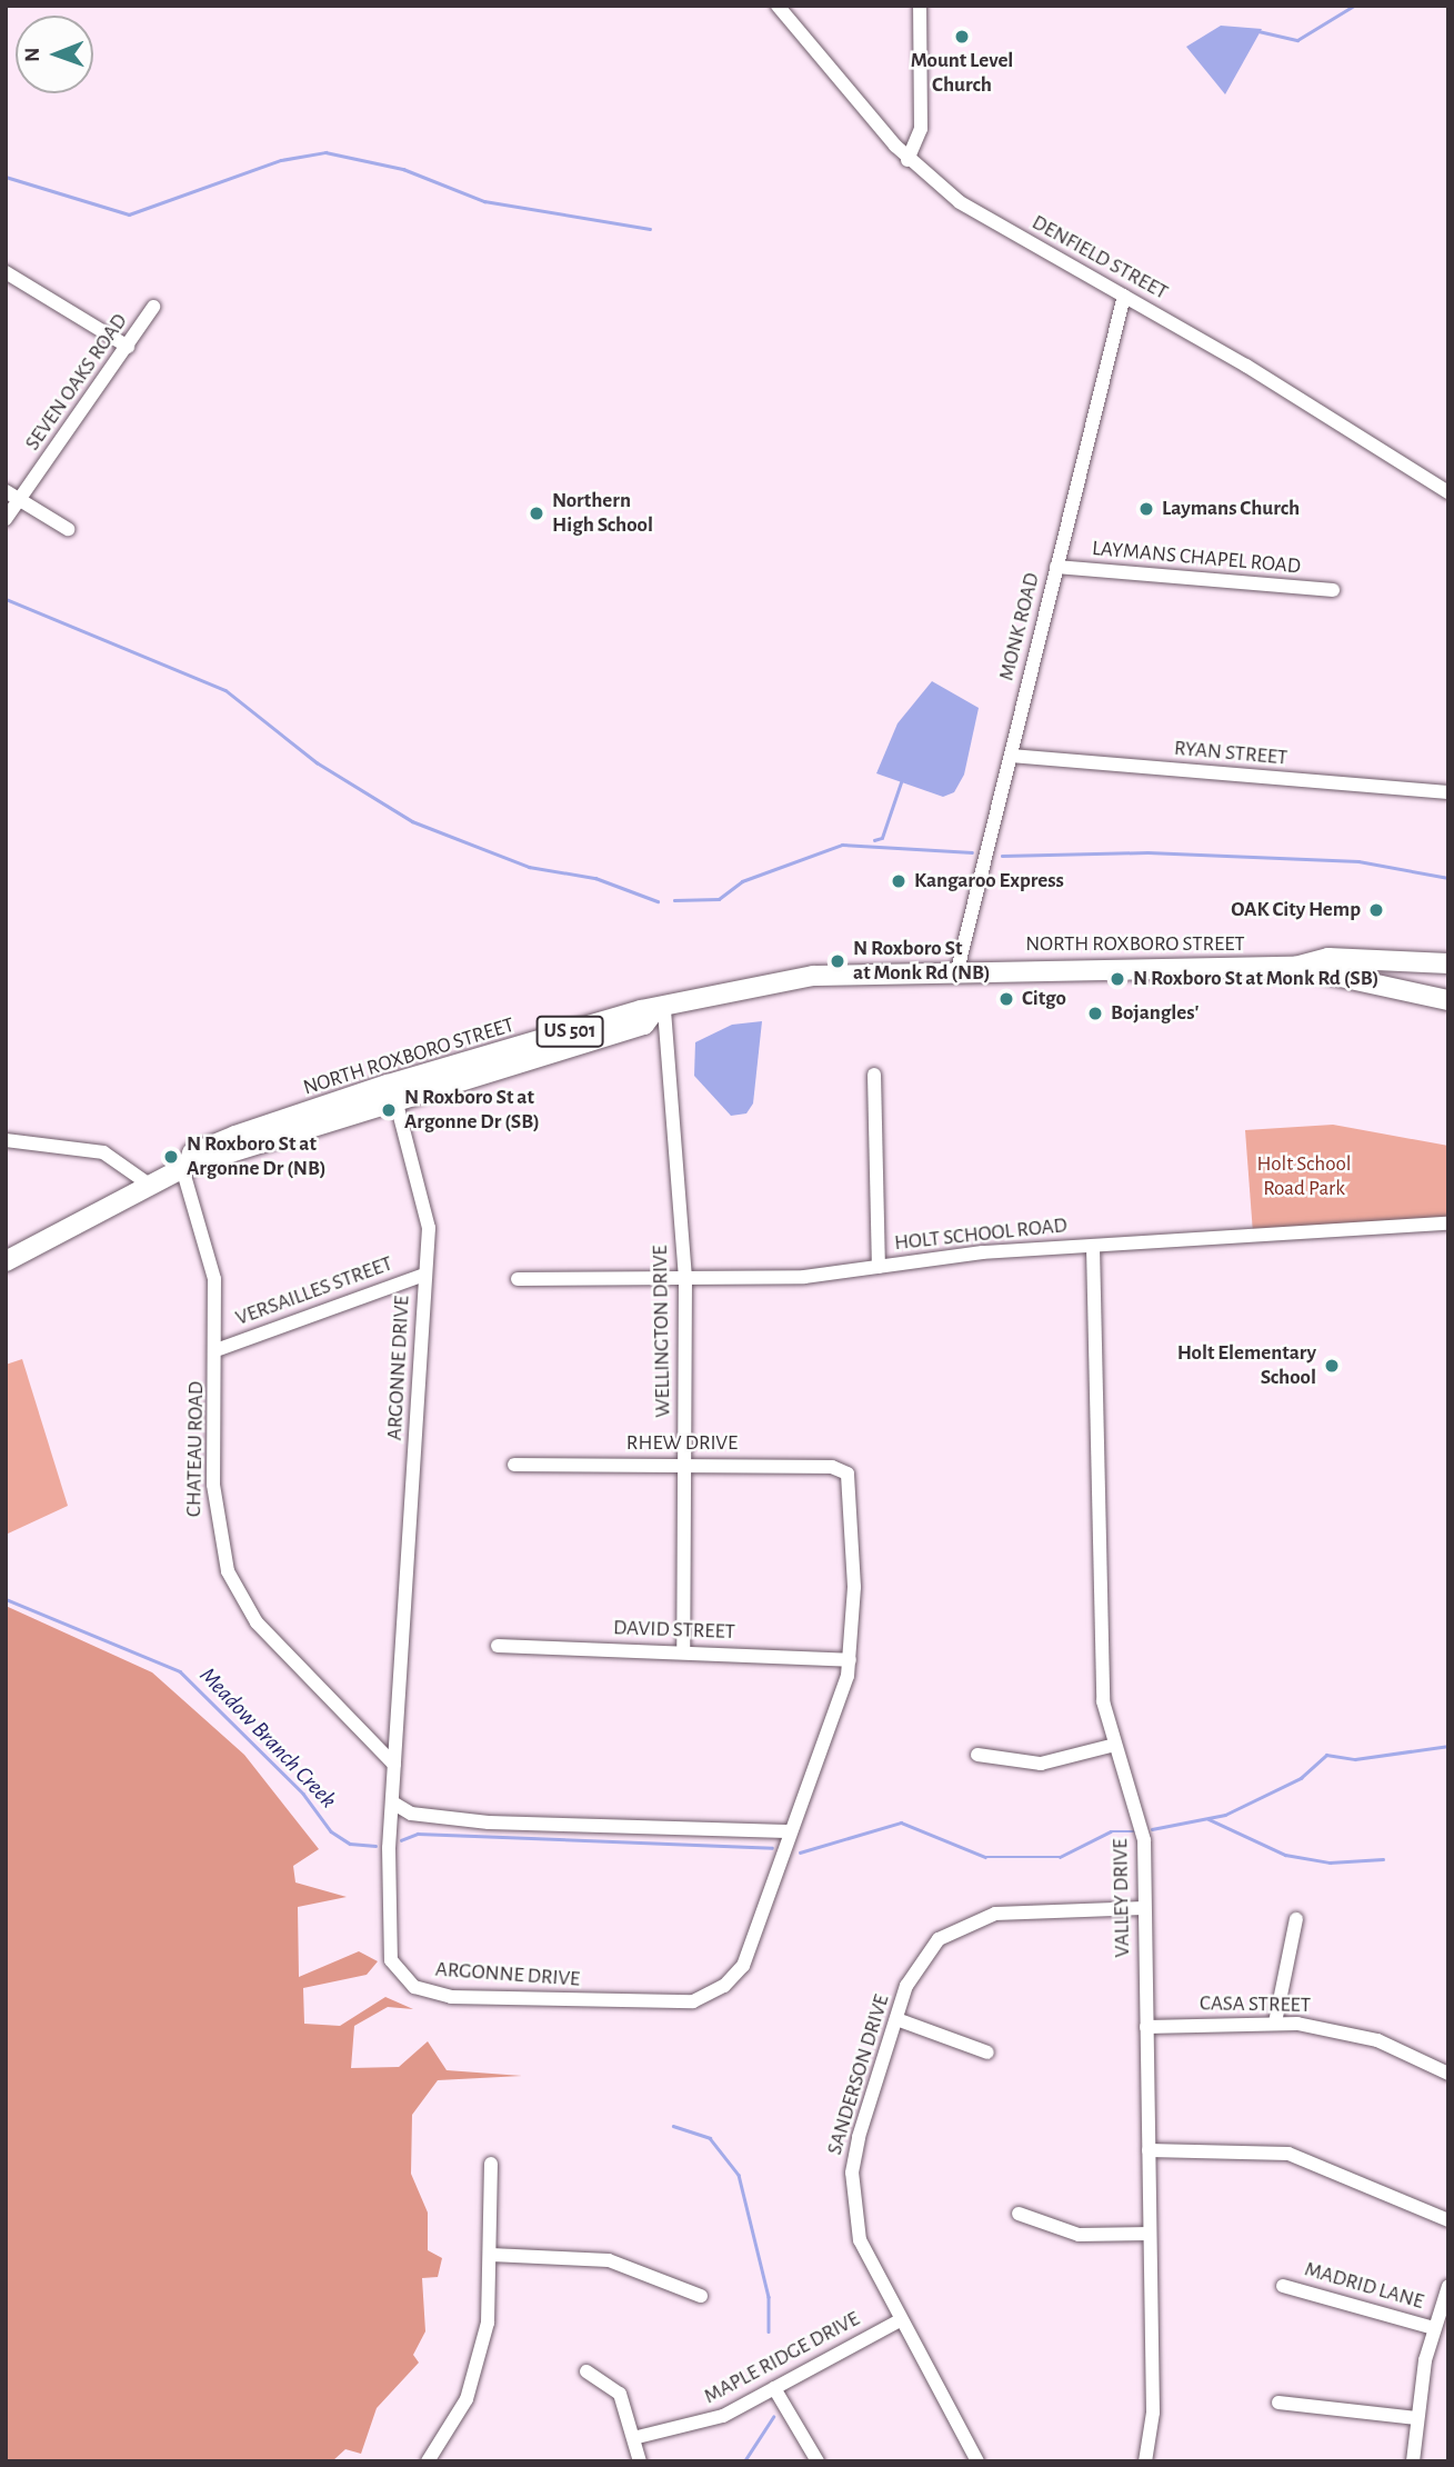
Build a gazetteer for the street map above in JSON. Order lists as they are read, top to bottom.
{
  "streets": {
    "highway": ["NORTH ROXBORO STREET", "US 501"],
    "street": [
      "DENFIELD STREET",
      "SEVEN OAKS ROAD",
      "LAYMANS CHAPEL ROAD",
      "MONK ROAD",
      "RYAN STREET",
      "HOLT SCHOOL ROAD",
      "VERSAILLES STREET",
      "WELLINGTON DRIVE",
      "ARGONNE DRIVE",
      "RHEW DRIVE",
      "CHATEAU ROAD",
      "DAVID STREET",
      "VALLEY DRIVE",
      "CASA STREET",
      "SANDERSON DRIVE",
      "MADRID LANE",
      "MAPLE RIDGE DRIVE"
    ]
  },
  "crossings": [
    ["DENFIELD STREET", "MONK ROAD"],
    ["LAYMANS CHAPEL ROAD", "MONK ROAD"],
    ["MONK ROAD", "RYAN STREET"],
    ["MONK ROAD", "NORTH ROXBORO STREET"],
    ["NORTH ROXBORO STREET", "WELLINGTON DRIVE"],
    ["NORTH ROXBORO STREET", "ARGONNE DRIVE"],
    ["NORTH ROXBORO STREET", "CHATEAU ROAD"],
    ["HOLT SCHOOL ROAD", "WELLINGTON DRIVE"],
    ["HOLT SCHOOL ROAD", "VALLEY DRIVE"],
    ["VERSAILLES STREET", "ARGONNE DRIVE"],
    ["VERSAILLES STREET", "CHATEAU ROAD"],
    ["WELLINGTON DRIVE", "RHEW DRIVE"],
    ["WELLINGTON DRIVE", "DAVID STREET"],
    ["ARGONNE DRIVE", "RHEW DRIVE"],
    ["ARGONNE DRIVE", "CHATEAU ROAD"],
    ["ARGONNE DRIVE", "DAVID STREET"],
    ["VALLEY DRIVE", "CASA STREET"],
    ["VALLEY DRIVE", "SANDERSON DRIVE"],
    ["SANDERSON DRIVE", "MAPLE RIDGE DRIVE"]
  ],
  "water": ["Meadow Branch Creek"],
  "parks": ["Holt School Road Park"],
  "places": [
    "Mount Level Church",
    "Laymans Church",
    "Northern High School",
    "Kangaroo Express",
    "OAK City Hemp",
    "N Roxboro St at Monk Rd (NB)",
    "N Roxboro St at Monk Rd (SB)",
    "Citgo",
    "Bojangles'",
    "N Roxboro St at Argonne Dr (SB)",
    "N Roxboro St at Argonne Dr (NB)",
    "Holt Elementary School"
  ],
  "north": "left"
}
